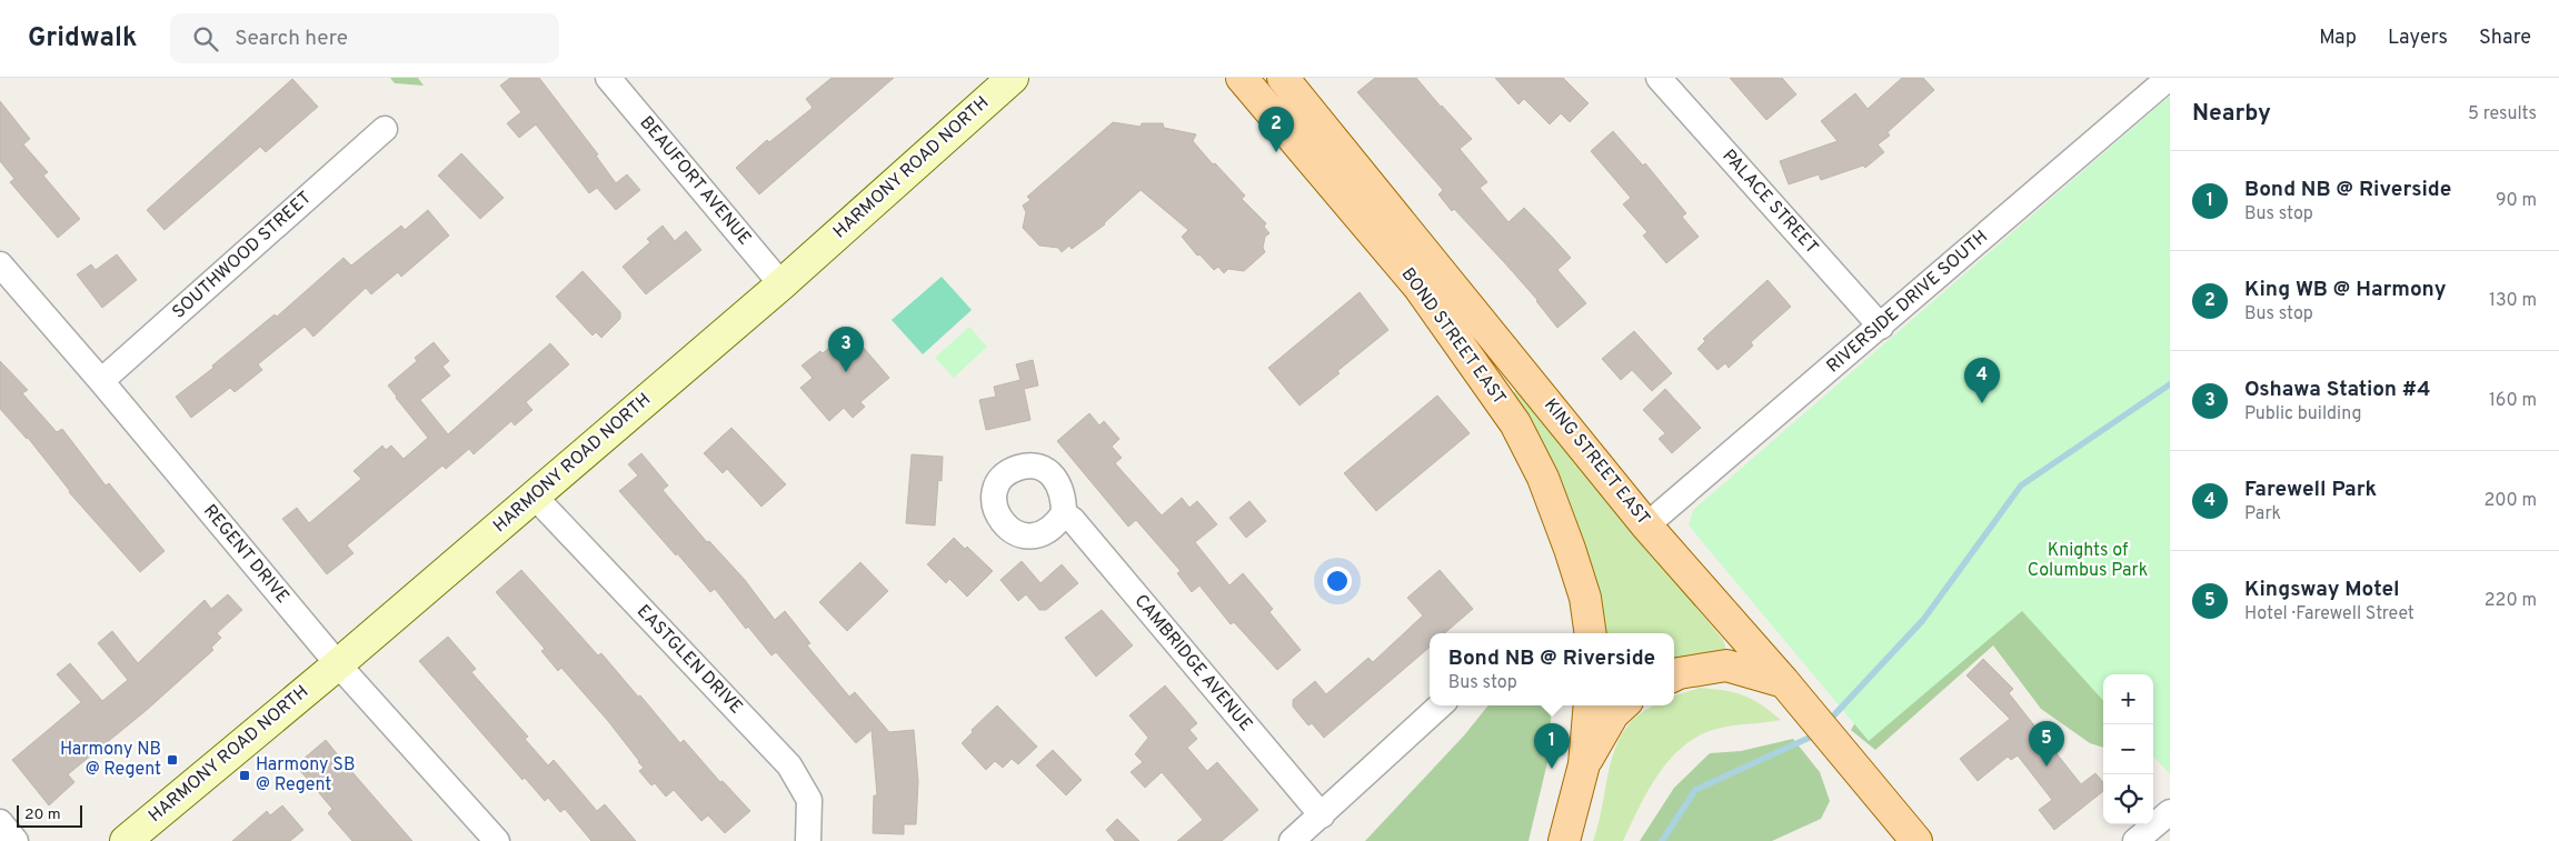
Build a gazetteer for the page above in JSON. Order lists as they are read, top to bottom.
{
  "streets": {
    "main road": ["HARMONY ROAD NORTH", "BOND STREET EAST", "KING STREET EAST"],
    "street": [
      "BEAUFORT AVENUE",
      "PALACE STREET",
      "SOUTHWOOD STREET",
      "RIVERSIDE DRIVE SOUTH",
      "REGENT DRIVE",
      "EASTGLEN DRIVE",
      "CAMBRIDGE AVENUE"
    ]
  },
  "crossings": [
    ["HARMONY ROAD NORTH", "BEAUFORT AVENUE"],
    ["HARMONY ROAD NORTH", "REGENT DRIVE"],
    ["HARMONY ROAD NORTH", "EASTGLEN DRIVE"],
    ["PALACE STREET", "RIVERSIDE DRIVE SOUTH"],
    ["SOUTHWOOD STREET", "REGENT DRIVE"],
    ["RIVERSIDE DRIVE SOUTH", "KING STREET EAST"]
  ],
  "parks": ["Knights of Columbus Park"],
  "places": {
    "transit": ["Harmony NB @ Regent", "Harmony SB @ Regent"]
  },
  "scale_bar": "20 m",
  "page": {
    "header": "Gridwalk",
    "search": "Search here",
    "nav": ["Map", "Layers", "Share"],
    "heading": ["Nearby", "5 results"],
    "pins": [
      "2",
      "3",
      "4",
      "5",
      "1"
    ],
    "list": [
      {
        "mark": "1",
        "name": "Bond NB @ Riverside",
        "note": "Bus stop",
        "value": "90 m"
      },
      {
        "mark": "2",
        "name": "King WB @ Harmony",
        "note": "Bus stop",
        "value": "130 m"
      },
      {
        "mark": "3",
        "name": "Oshawa Station #4",
        "note": "Public building",
        "value": "160 m"
      },
      {
        "mark": "4",
        "name": "Farewell Park",
        "note": "Park",
        "value": "200 m"
      },
      {
        "mark": "5",
        "name": "Kingsway Motel",
        "note": "Hotel · Farewell Street",
        "value": "220 m"
      }
    ],
    "popup": ["Bond NB @ Riverside", "Bus stop"],
    "map_buttons": ["+", "−"],
    "scale": "20 m"
  }
}
